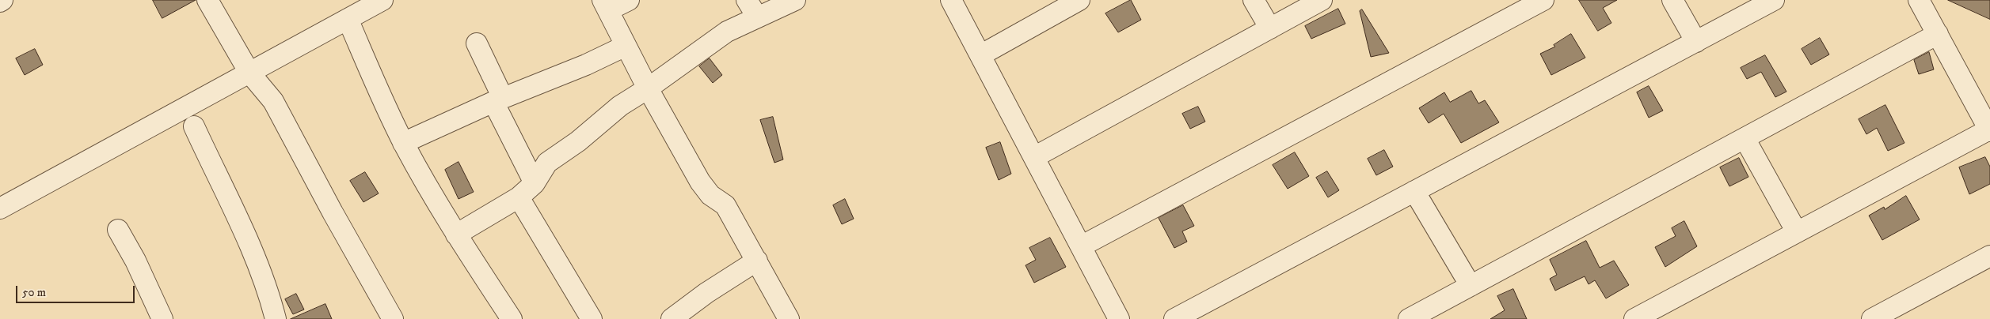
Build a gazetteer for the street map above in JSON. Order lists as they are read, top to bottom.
{
  "scale_bar": "50 m"
}
